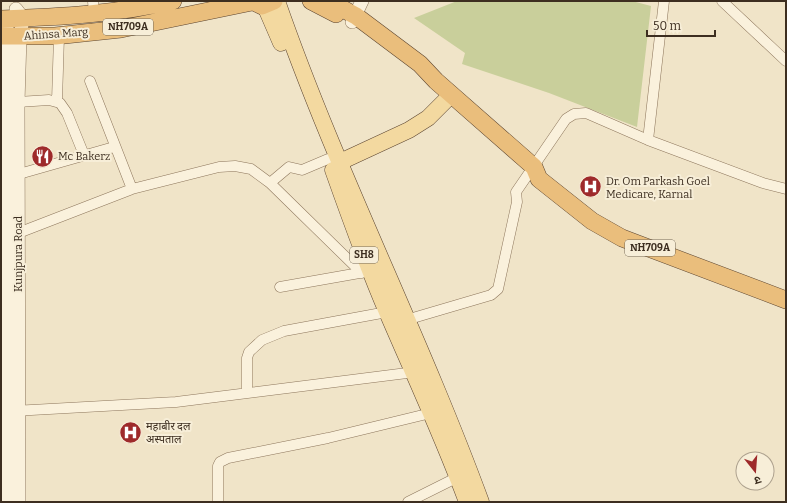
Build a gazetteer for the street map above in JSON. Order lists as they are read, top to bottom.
{
  "streets": {
    "highway": ["NH709A", "Ahinsa Marg"],
    "main road": ["SH8"],
    "street": ["Kunjpura Road"]
  },
  "crossings": [
    ["Ahinsa Marg", "Kunjpura Road"],
    ["Ahinsa Marg", "SH8"]
  ],
  "places": {
    "restaurant": ["Mc Bakerz"],
    "hospital": ["Dr. Om Parkash Goel Medicare, Karnal", "महाबीर दल अस्पताल"]
  },
  "scale_bar": "50 m",
  "north": "bottom"
}
